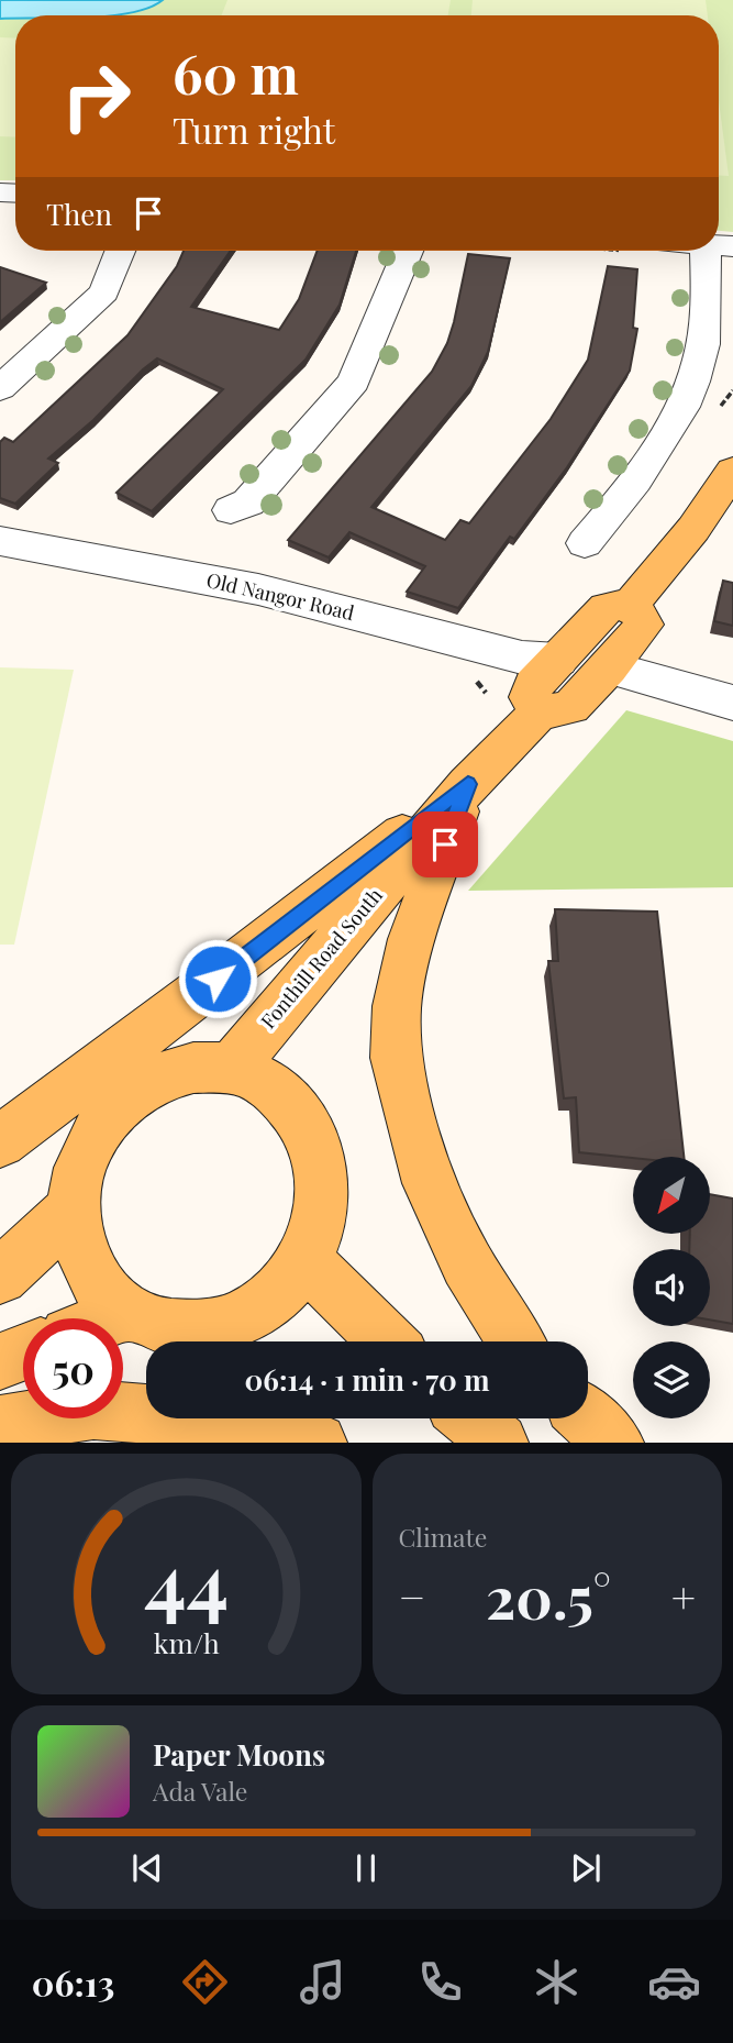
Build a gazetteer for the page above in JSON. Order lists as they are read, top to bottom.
{
  "streets": {
    "main road": ["Fonthill Road South"],
    "street": ["Old Nangor Road"]
  },
  "north": "bottom left",
  "page": {
    "turn": ["60 m", "Turn right"],
    "then": "Then",
    "limit": "50",
    "trip": "06:14 · 1 min · 70 m",
    "tile": "Climate",
    "heat": ["−", "20.5°", "+"],
    "song": ["Paper Moons", "Ada Vale"],
    "tabs": "06:13",
    "gauge": ["44", "km/h"]
  }
}
